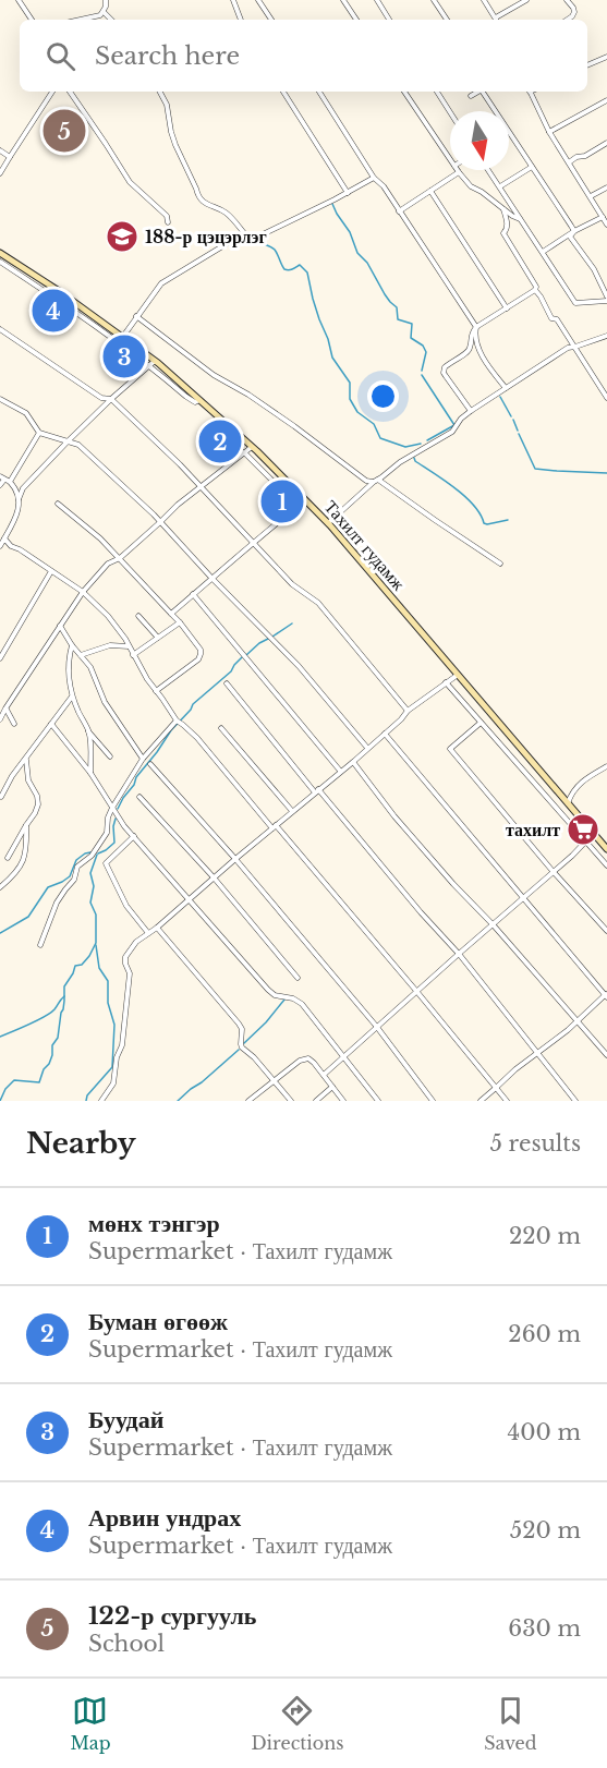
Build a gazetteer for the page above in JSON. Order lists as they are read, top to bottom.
{
  "streets": {
    "main road": ["Тахилт гудамж"]
  },
  "places": {
    "school or university": ["188-р цэцэрлэг"],
    "supermarket": ["тахилт"]
  },
  "north": "bottom",
  "page": {
    "search": "Search here",
    "pins": [
      "5",
      "4",
      "3",
      "2",
      "1"
    ],
    "heading": ["Nearby", "5 results"],
    "list": [
      {
        "mark": "1",
        "name": "мөнх тэнгэр",
        "note": "Supermarket · Тахилт гудамж",
        "value": "220 m"
      },
      {
        "mark": "2",
        "name": "Буман өгөөж",
        "note": "Supermarket · Тахилт гудамж",
        "value": "260 m"
      },
      {
        "mark": "3",
        "name": "Буудай",
        "note": "Supermarket · Тахилт гудамж",
        "value": "400 m"
      },
      {
        "mark": "4",
        "name": "Арвин ундрах",
        "note": "Supermarket · Тахилт гудамж",
        "value": "520 m"
      },
      {
        "mark": "5",
        "name": "122-р сургууль",
        "note": "School",
        "value": "630 m"
      }
    ],
    "nav": ["Map", "Directions", "Saved"]
  }
}
